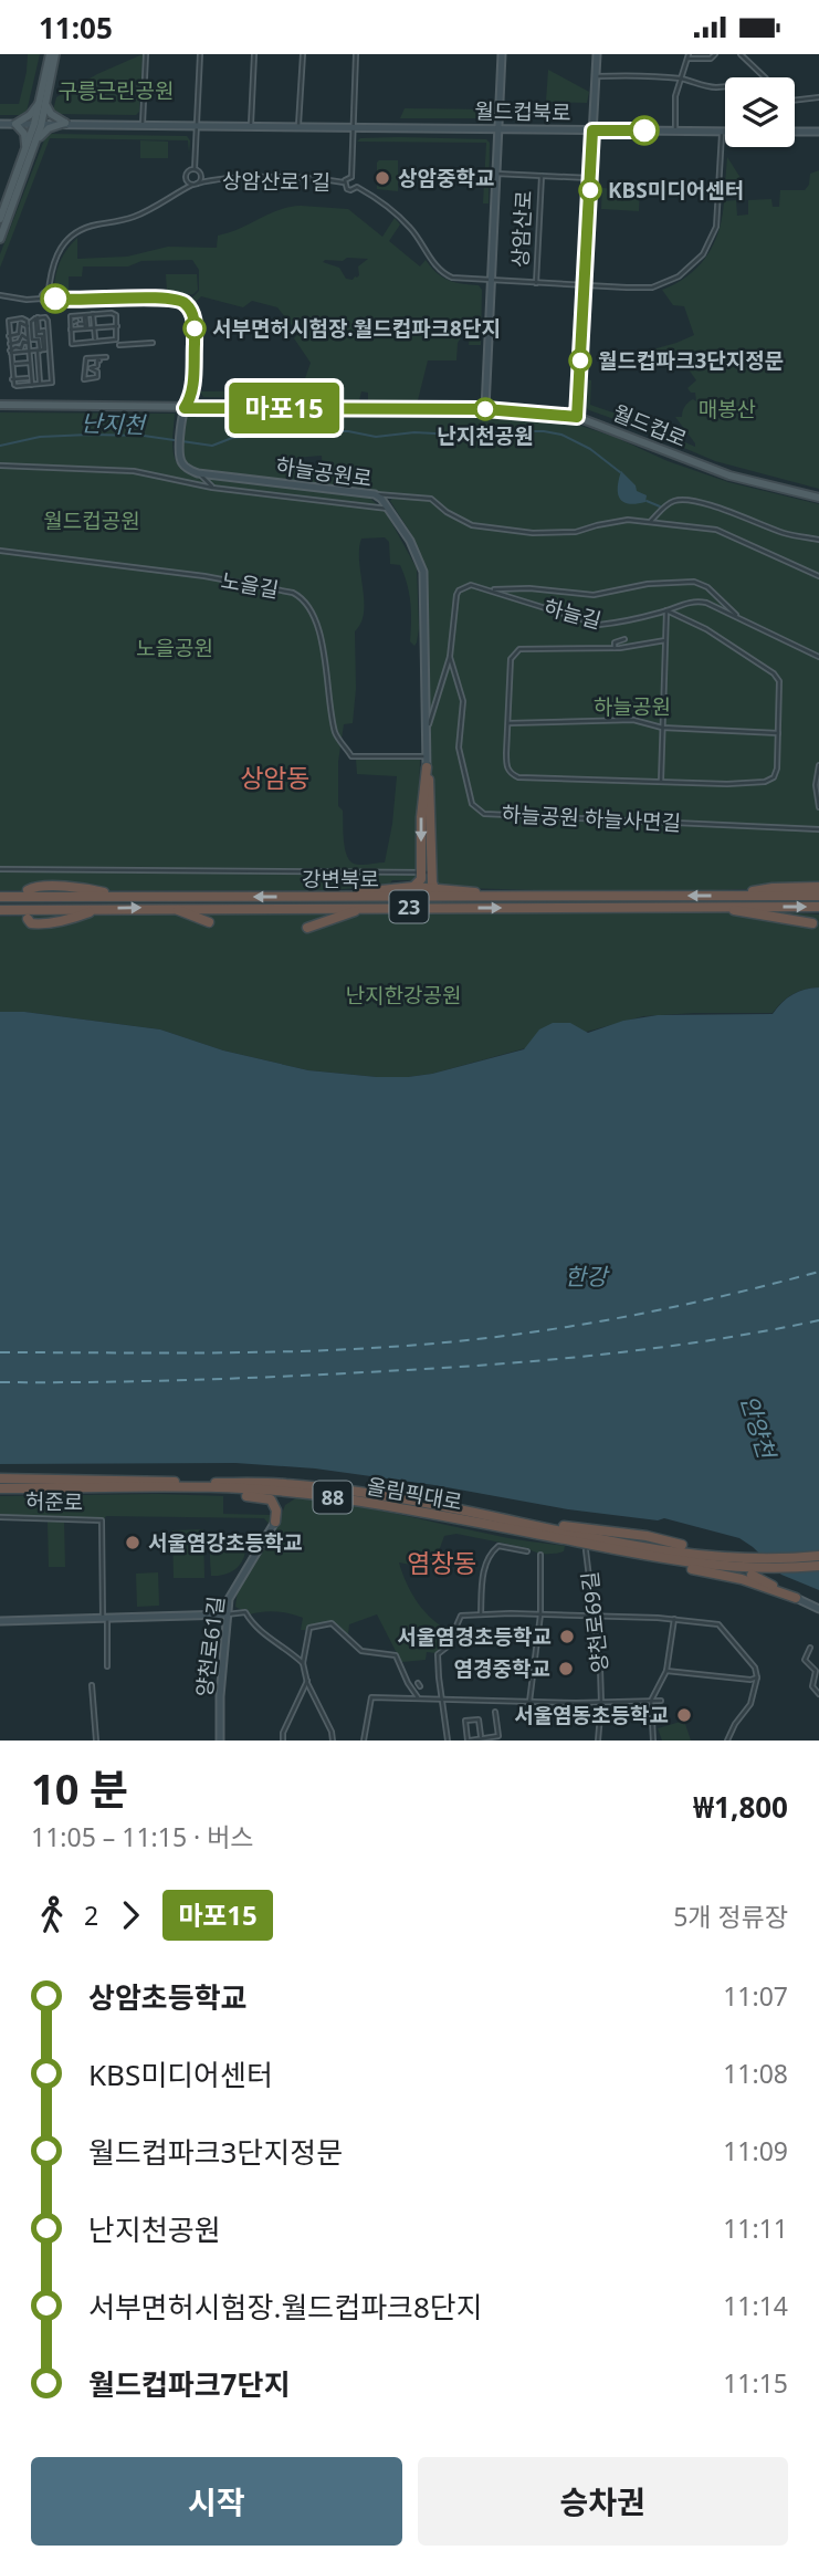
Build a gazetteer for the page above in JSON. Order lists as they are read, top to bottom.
{
  "streets": {
    "highway": [
      "강변북로",
      "23",
      "올림픽대로",
      "88"
    ],
    "main road": [
      "월드컵북로",
      "상암산로",
      "월드컵로",
      "하늘공원로",
      "양천로61길"
    ],
    "street": [
      "상암산로1길",
      "노을길",
      "하늘길",
      "하늘공원 하늘사면길",
      "허준로",
      "양천로69길"
    ]
  },
  "crossings": [
    ["월드컵북로", "상암산로1길"],
    ["월드컵북로", "상암산로"],
    ["상암산로1길", "상암산로"],
    ["상암산로", "월드컵로"],
    ["하늘공원로", "노을길"],
    ["하늘공원로", "하늘길"],
    ["하늘길", "하늘공원 하늘사면길"]
  ],
  "districts": ["상암동", "염창동"],
  "water": ["난지천", "한강", "안양천"],
  "parks": [
    "구릉근린공원",
    "매봉산",
    "월드컵공원",
    "노을공원",
    "하늘공원",
    "난지한강공원"
  ],
  "places": [
    "상암중학교",
    "KBS미디어센터",
    "서부면허시험장.월드컵파크8단지",
    "월드컵파크3단지정문",
    "난지천공원",
    "서울염강초등학교",
    "서울염경초등학교",
    "염경중학교",
    "서울염동초등학교"
  ],
  "lines": ["bus line 마포15"],
  "page": {
    "status": "11:05",
    "on_map": "마포15",
    "heading": ["10 분", "11:05 – 11:15 · 버스", "₩1,800"],
    "legs": ["2", "마포15", "5개 정류장"],
    "list": [
      {
        "name": "상암초등학교",
        "value": "11:07"
      },
      {
        "name": "KBS미디어센터",
        "value": "11:08"
      },
      {
        "name": "월드컵파크3단지정문",
        "value": "11:09"
      },
      {
        "name": "난지천공원",
        "value": "11:11"
      },
      {
        "name": "서부면허시험장.월드컵파크8단지",
        "value": "11:14"
      },
      {
        "name": "월드컵파크7단지",
        "value": "11:15"
      }
    ],
    "buttons": ["시작", "승차권"]
  }
}
